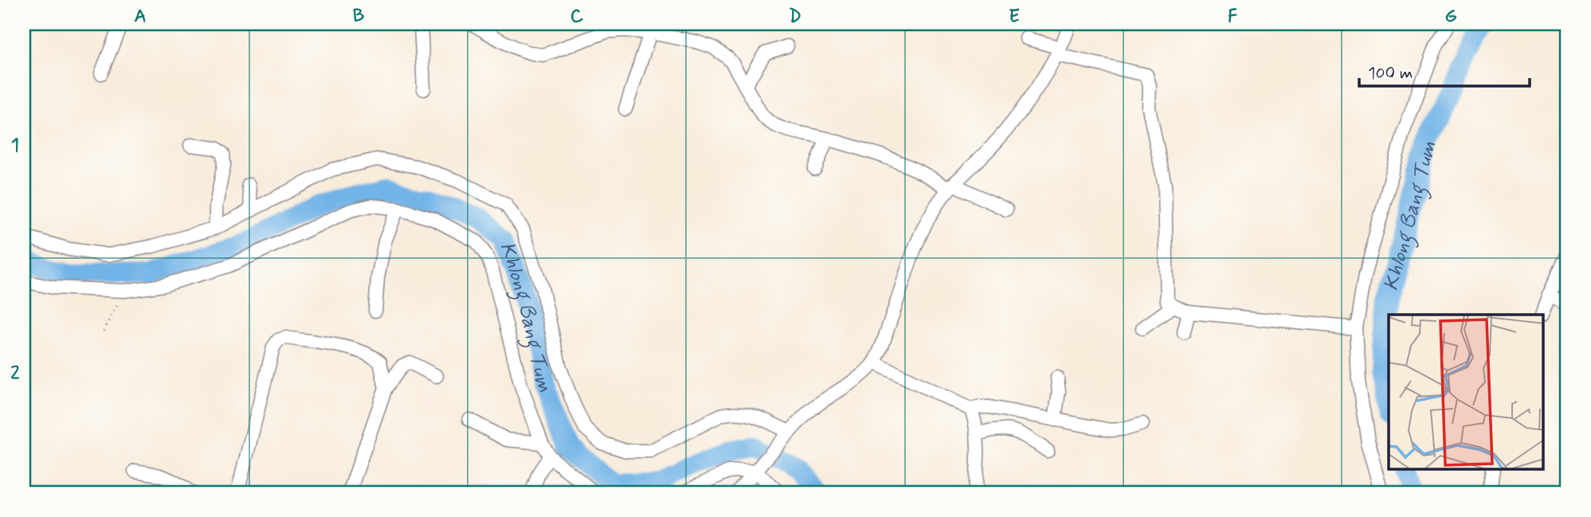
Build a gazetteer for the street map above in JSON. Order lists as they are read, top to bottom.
{
  "water": ["Khlong Bang Tum"],
  "scale_bar": "100 m",
  "grid": {
    "columns": [
      "A",
      "B",
      "C",
      "D",
      "E",
      "F",
      "G"
    ],
    "rows": ["1", "2"]
  }
}
